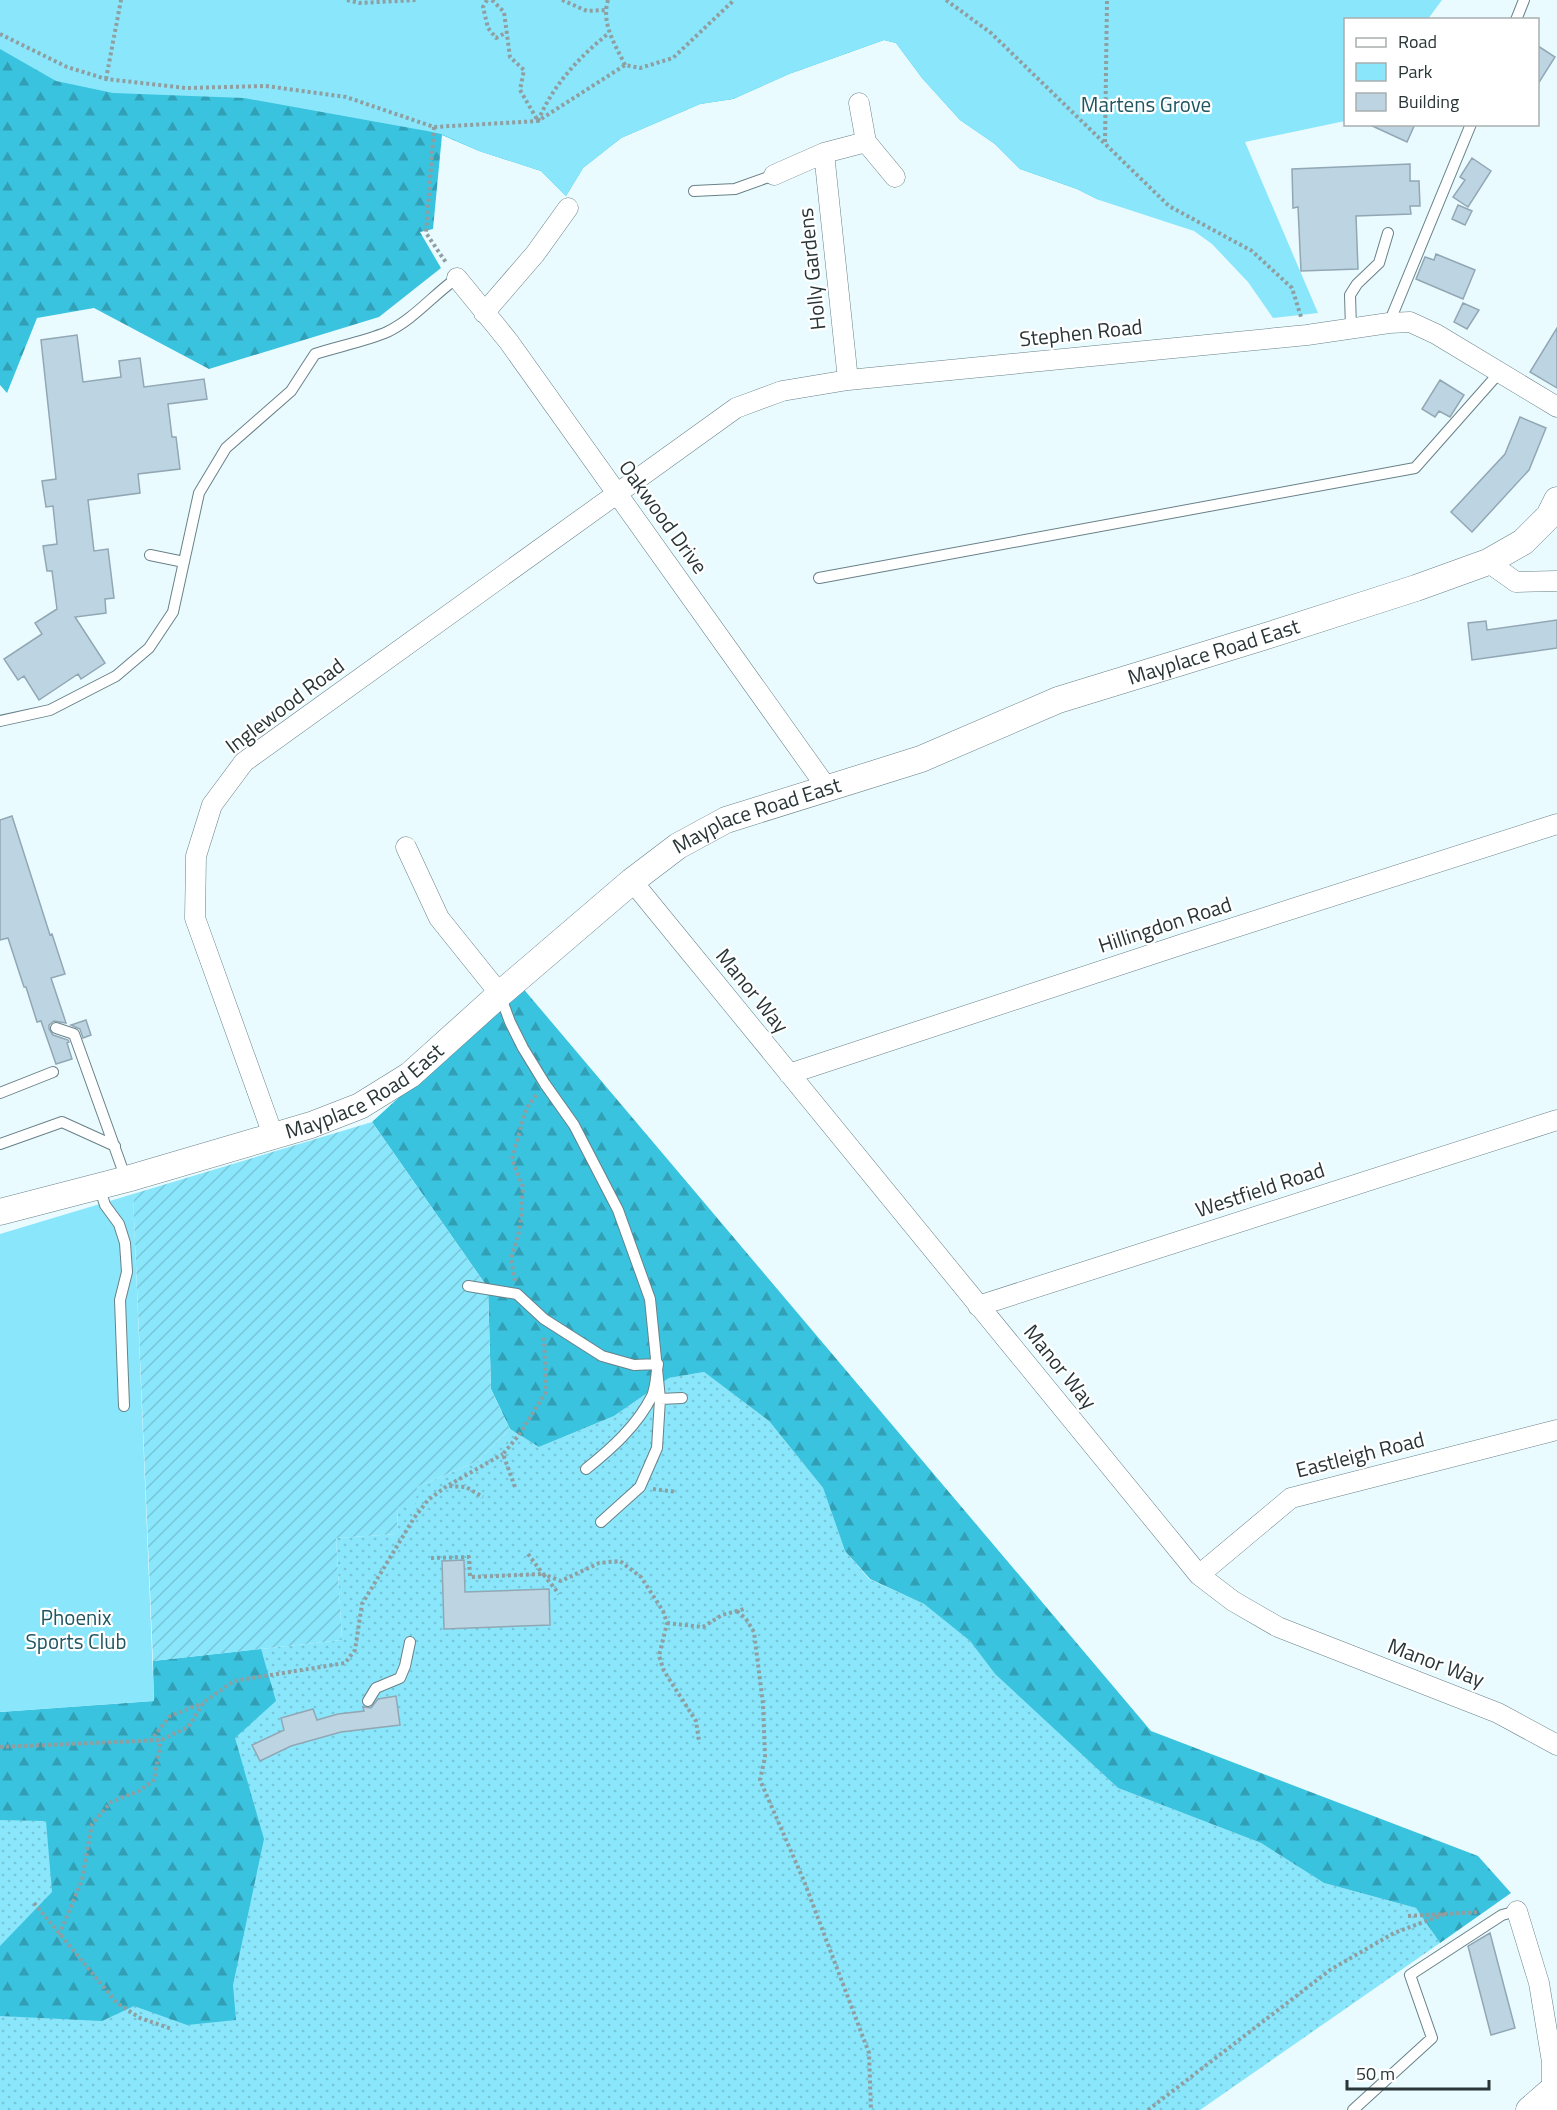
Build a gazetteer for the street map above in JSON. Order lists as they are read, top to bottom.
{
  "streets": {
    "street": [
      "Holly Gardens",
      "Stephen Road",
      "Oakwood Drive",
      "Mayplace Road East",
      "Inglewood Road",
      "Hillingdon Road",
      "Manor Way",
      "Westfield Road",
      "Eastleigh Road"
    ]
  },
  "crossings": [
    ["Holly Gardens", "Stephen Road"],
    ["Stephen Road", "Oakwood Drive"],
    ["Stephen Road", "Inglewood Road"],
    ["Oakwood Drive", "Mayplace Road East"],
    ["Oakwood Drive", "Inglewood Road"],
    ["Mayplace Road East", "Inglewood Road"],
    ["Mayplace Road East", "Manor Way"],
    ["Hillingdon Road", "Manor Way"],
    ["Manor Way", "Westfield Road"],
    ["Manor Way", "Eastleigh Road"]
  ],
  "parks": ["Martens Grove", "Phoenix Sports Club"],
  "legend": ["Road", "Park", "Building"],
  "scale_bar": "50 m"
}
